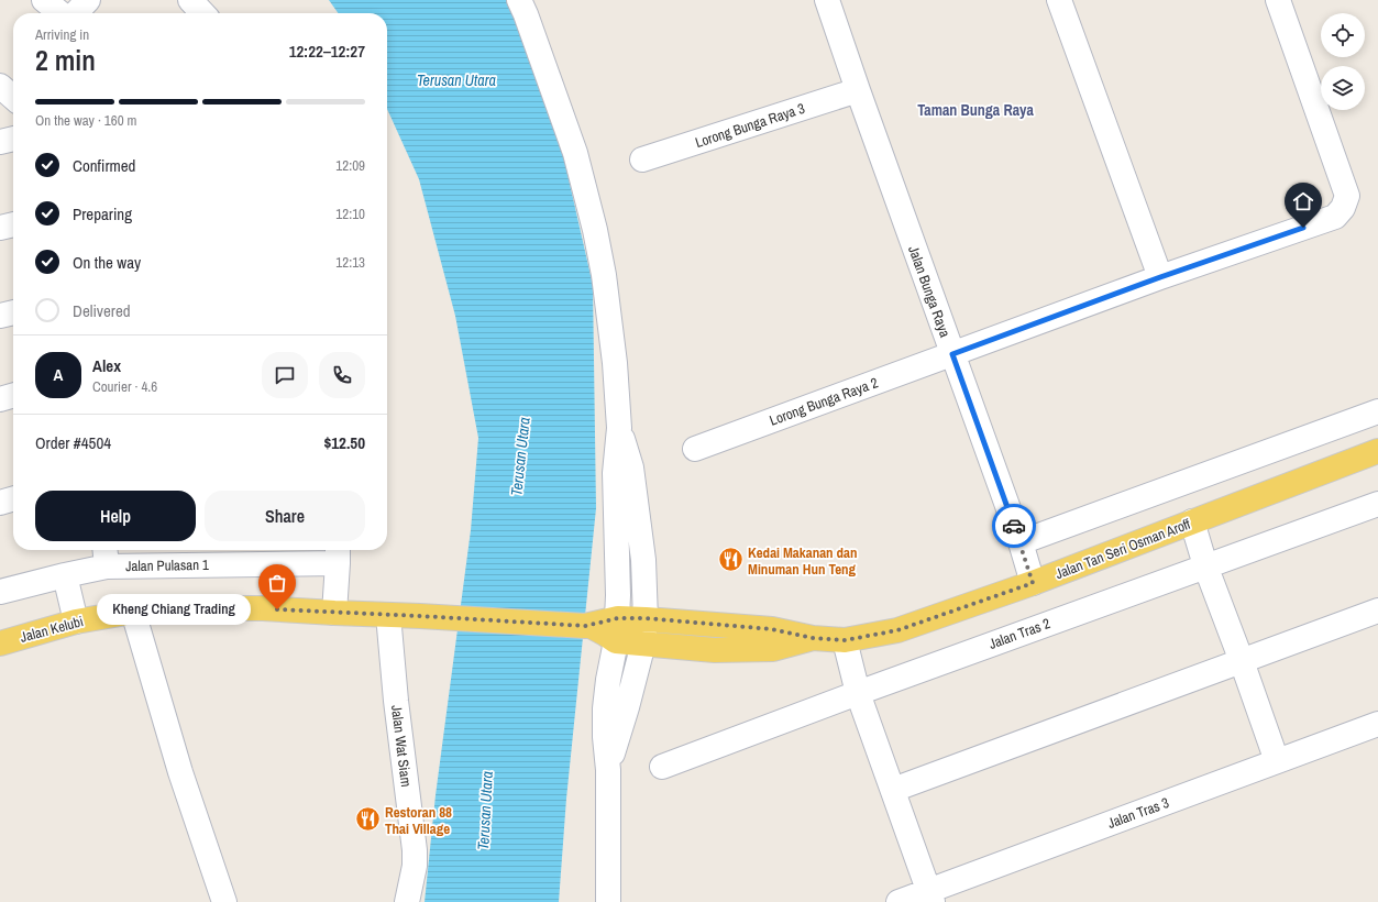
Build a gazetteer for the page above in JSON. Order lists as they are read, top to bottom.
{
  "streets": {
    "main road": ["Jalan Tan Seri Osman Aroff", "Jalan Kelubi"],
    "street": [
      "Lorong Bunga Raya 3",
      "Jalan Bunga Raya",
      "Lorong Bunga Raya 2",
      "Jalan Pulasan 1",
      "Jalan Tras 2",
      "Jalan Wat Siam",
      "Jalan Tras 3"
    ]
  },
  "crossings": [
    ["Lorong Bunga Raya 3", "Jalan Bunga Raya"],
    ["Jalan Bunga Raya", "Lorong Bunga Raya 2"],
    ["Jalan Bunga Raya", "Jalan Tan Seri Osman Aroff"],
    ["Jalan Tan Seri Osman Aroff", "Jalan Kelubi"],
    ["Jalan Kelubi", "Jalan Wat Siam"]
  ],
  "districts": ["Taman Bunga Raya"],
  "water": ["Terusan Utara"],
  "places": {
    "restaurant": ["Kedai Makanan dan Minuman Hun Teng", "Restoran 88 Thai Village"],
    "other": ["Kheng Chiang Trading"]
  },
  "page": {
    "heading": ["2 min", "Arriving in", "12:22–12:27"],
    "panel": [
      "Alex",
      "Courier · 4.6",
      "Order #4504",
      "$12.50"
    ],
    "bar": "On the way · 160 m",
    "list": [
      ["Confirmed", "12:09"],
      ["Preparing", "12:10"],
      ["On the way", "12:13"],
      "Delivered"
    ],
    "round": "A",
    "buttons": ["Help", "Share"],
    "bubble": "Kheng Chiang Trading"
  }
}
